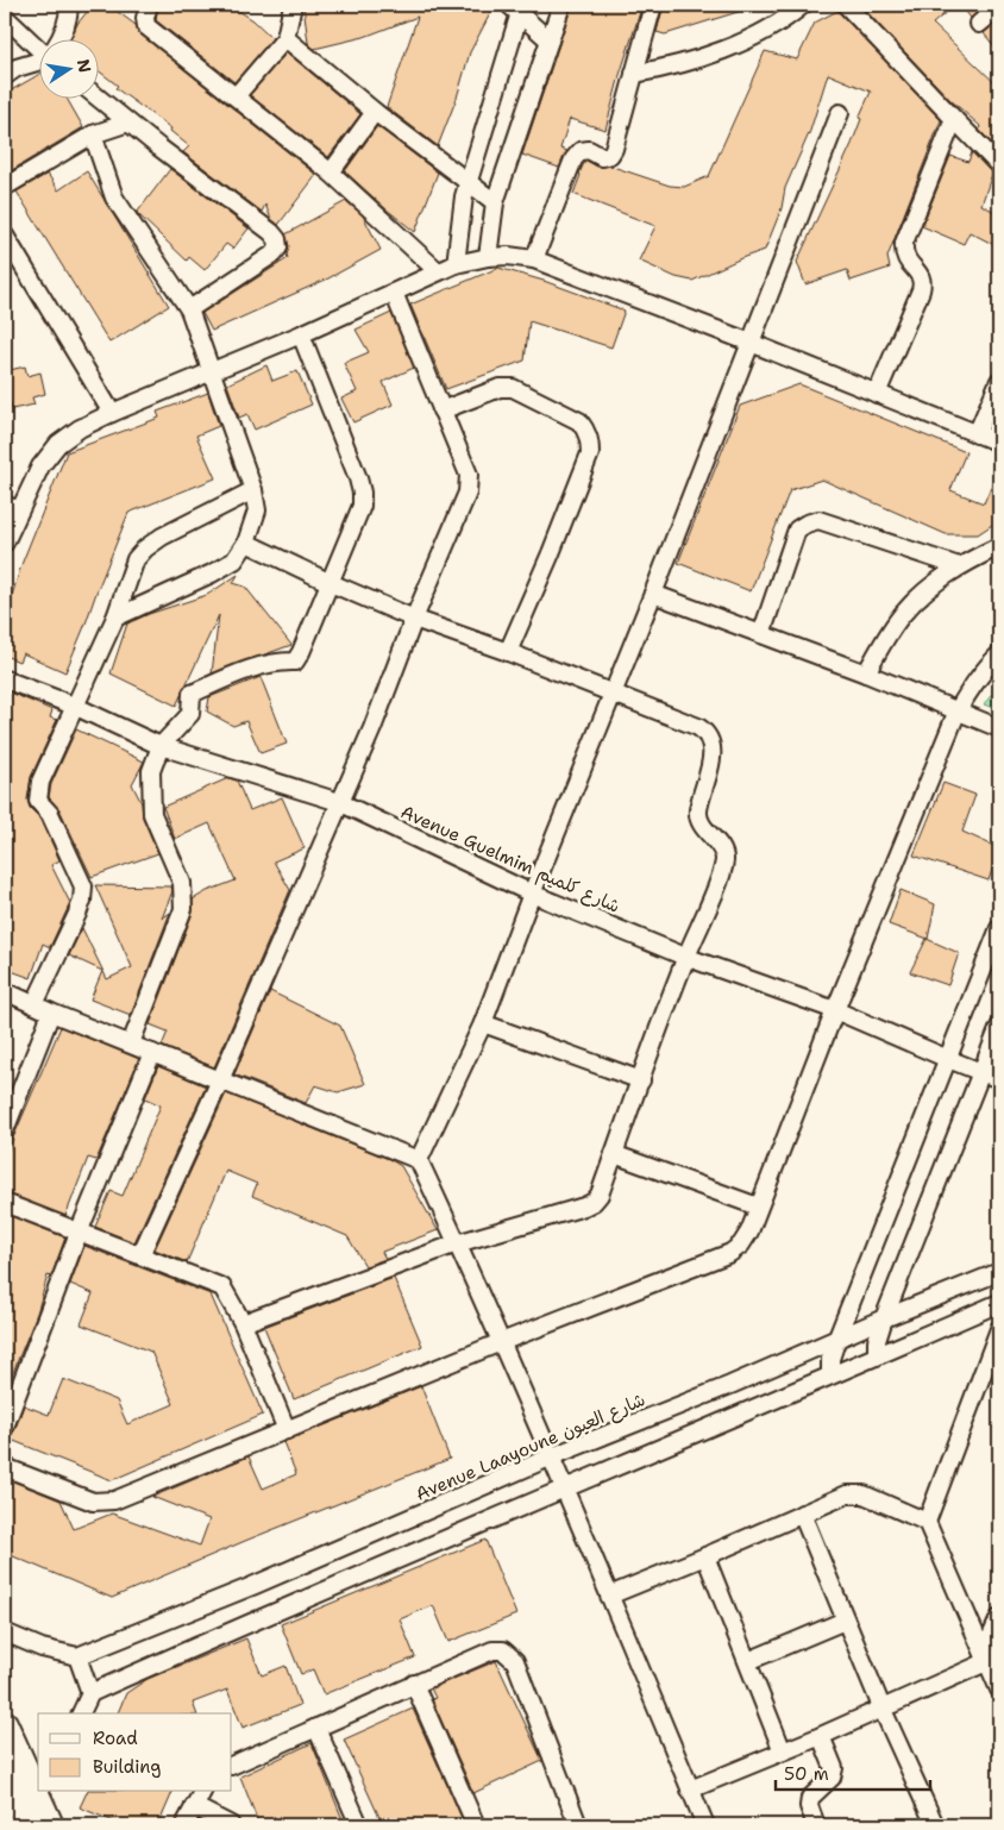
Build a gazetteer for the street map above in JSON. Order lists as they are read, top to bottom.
{
  "streets": {
    "street": ["Avenue Guelmim شارع كلميم", "Avenue Laayoune شارع العيون"]
  },
  "legend": ["Road", "Building"],
  "scale_bar": "50 m",
  "north": "right"
}
